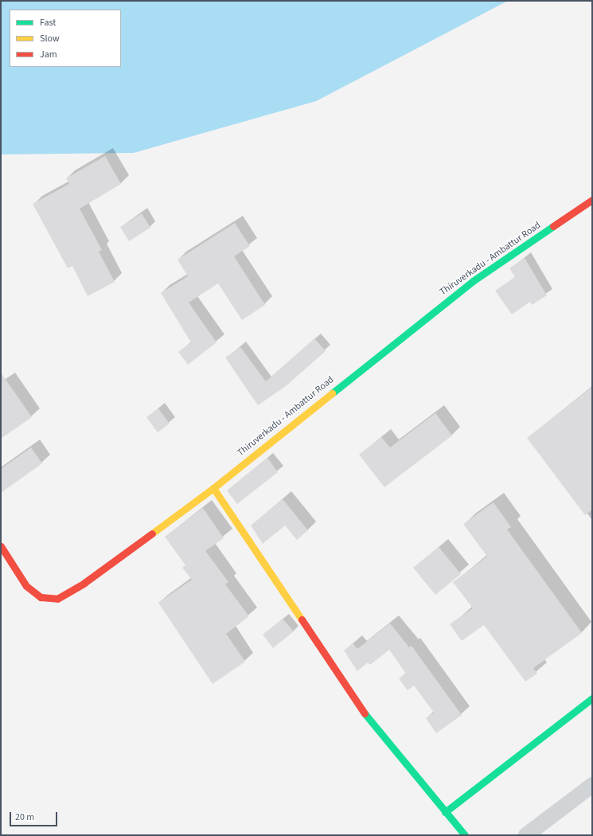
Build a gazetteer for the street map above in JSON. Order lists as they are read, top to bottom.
{
  "streets": {
    "main road": ["Thiruverkadu - Ambattur Road"]
  },
  "legend": ["Fast", "Slow", "Jam"],
  "scale_bar": "20 m"
}
